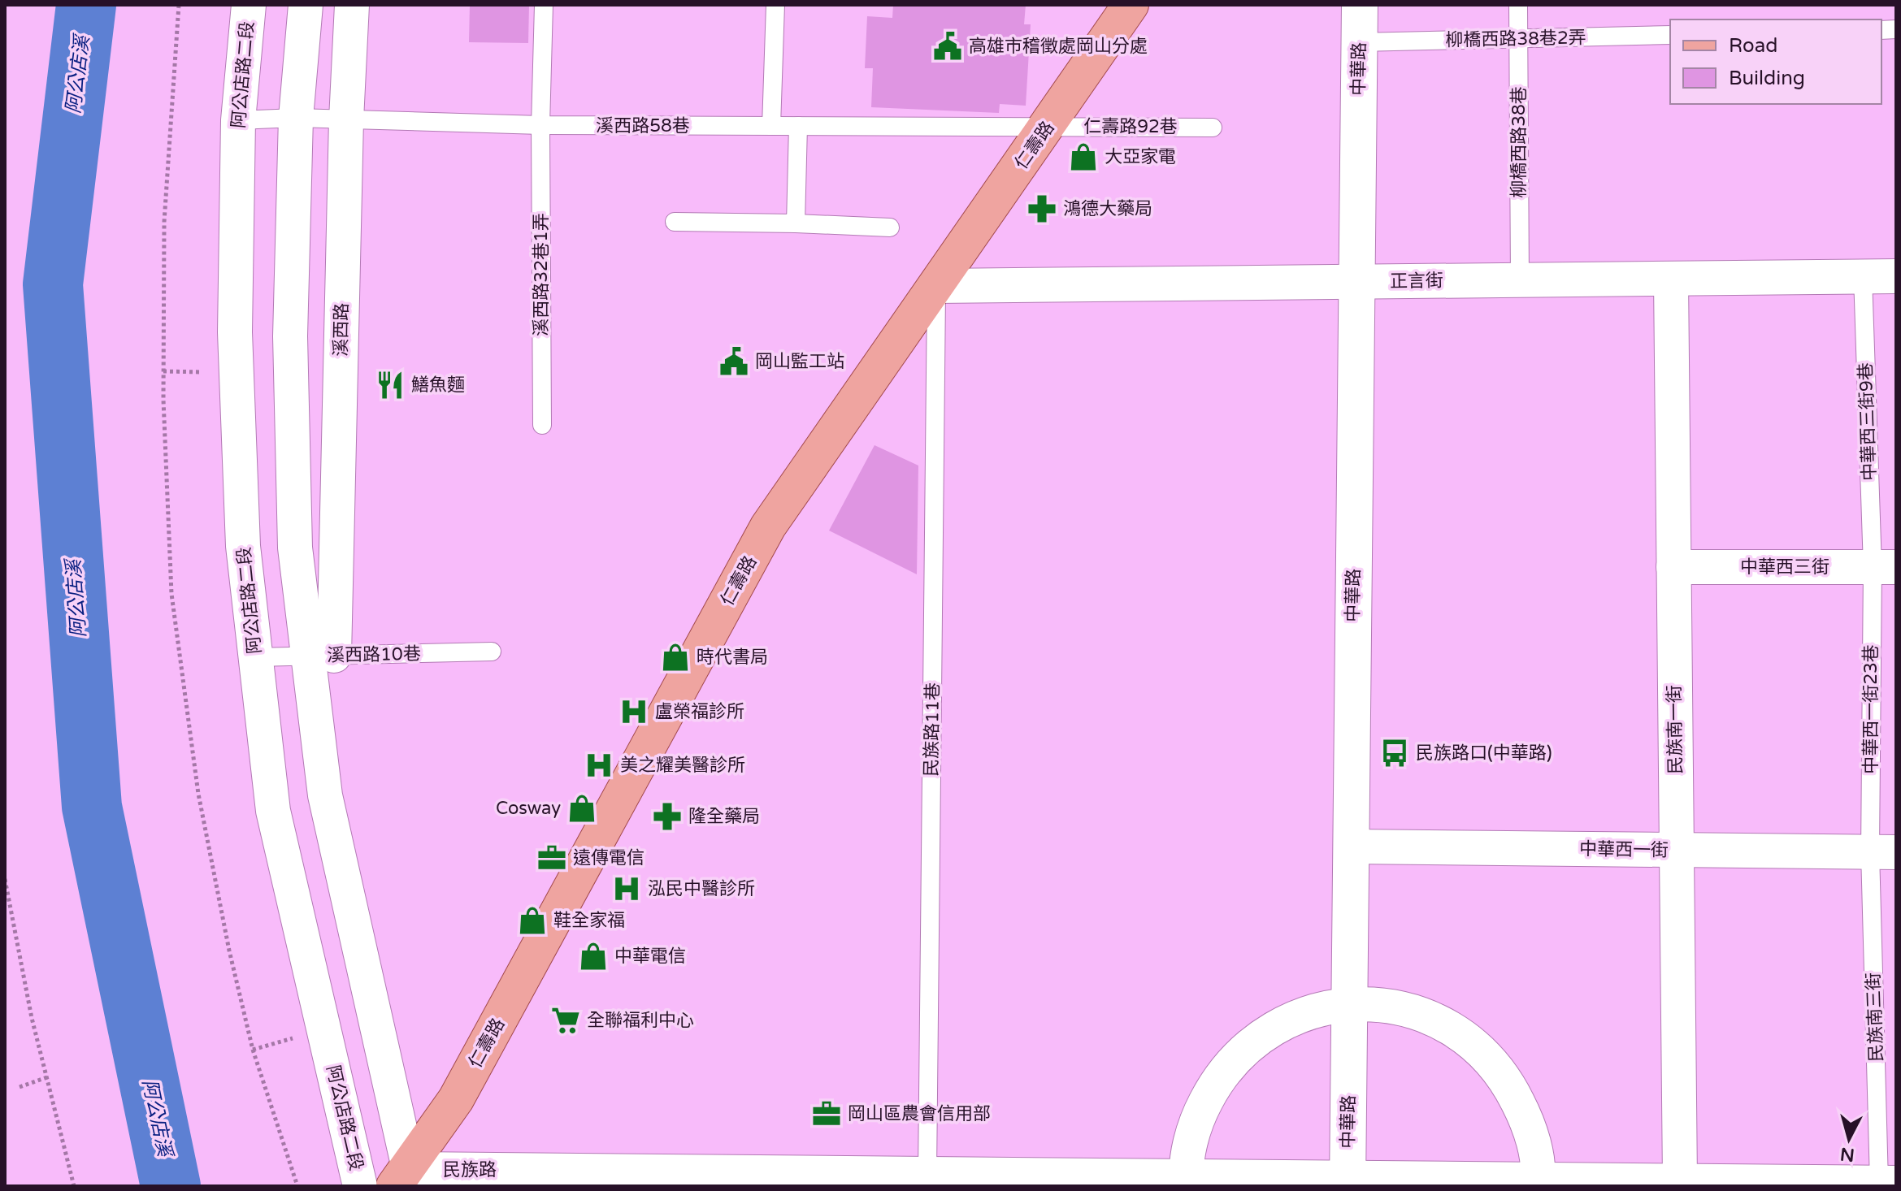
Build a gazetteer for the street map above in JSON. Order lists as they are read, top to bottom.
{
  "streets": {
    "main road": ["中華路", "仁壽路"],
    "street": [
      "阿公店路二段",
      "正言街",
      "溪西路",
      "中華西三街",
      "民族南一街",
      "中華西一街",
      "民族路"
    ],
    "lane": [
      "柳橋西路38巷2弄",
      "溪西路58巷",
      "仁壽路92巷",
      "柳橋西路38巷",
      "溪西路32巷1弄",
      "中華西三街9巷",
      "溪西路10巷",
      "中華西一街23巷",
      "民族路11巷",
      "民族南三街"
    ]
  },
  "crossings": [
    ["柳橋西路38巷2弄", "中華路"],
    ["柳橋西路38巷2弄", "柳橋西路38巷"],
    ["中華路", "正言街"],
    ["中華路", "中華西一街"],
    ["中華路", "民族路"],
    ["阿公店路二段", "溪西路58巷"],
    ["阿公店路二段", "溪西路10巷"],
    ["溪西路58巷", "仁壽路92巷"],
    ["溪西路58巷", "仁壽路"],
    ["溪西路58巷", "溪西路32巷1弄"],
    ["溪西路58巷", "溪西路"],
    ["仁壽路92巷", "仁壽路"],
    ["柳橋西路38巷", "正言街"],
    ["仁壽路", "正言街"],
    ["仁壽路", "民族路11巷"],
    ["仁壽路", "民族路"],
    ["正言街", "中華西三街9巷"],
    ["正言街", "民族路11巷"],
    ["正言街", "民族南一街"],
    ["溪西路", "溪西路10巷"],
    ["中華西三街9巷", "中華西三街"],
    ["中華西三街9巷", "中華西一街23巷"],
    ["中華西三街", "中華西一街23巷"],
    ["中華西三街", "民族南一街"],
    ["中華西一街23巷", "中華西一街"],
    ["中華西一街23巷", "民族南三街"],
    ["民族路11巷", "民族路"],
    ["民族南一街", "中華西一街"],
    ["民族南一街", "民族路"],
    ["中華西一街", "民族南三街"],
    ["民族南三街", "民族路"]
  ],
  "water": ["阿公店溪"],
  "places": {
    "public building": ["高雄市稽徵處岡山分處", "岡山監工站"],
    "shop": [
      "大亞家電",
      "時代書局",
      "Cosway",
      "鞋全家福",
      "中華電信"
    ],
    "pharmacy": ["鴻德大藥局", "隆全藥局"],
    "restaurant": ["鱔魚麵"],
    "hospital": ["盧榮福診所", "美之耀美醫診所", "泓民中醫診所"],
    "bus stop": ["民族路口(中華路)"],
    "office": ["遠傳電信", "岡山區農會信用部"],
    "supermarket": ["全聯福利中心"]
  },
  "legend": ["Road", "Building"],
  "north": "bottom"
}
